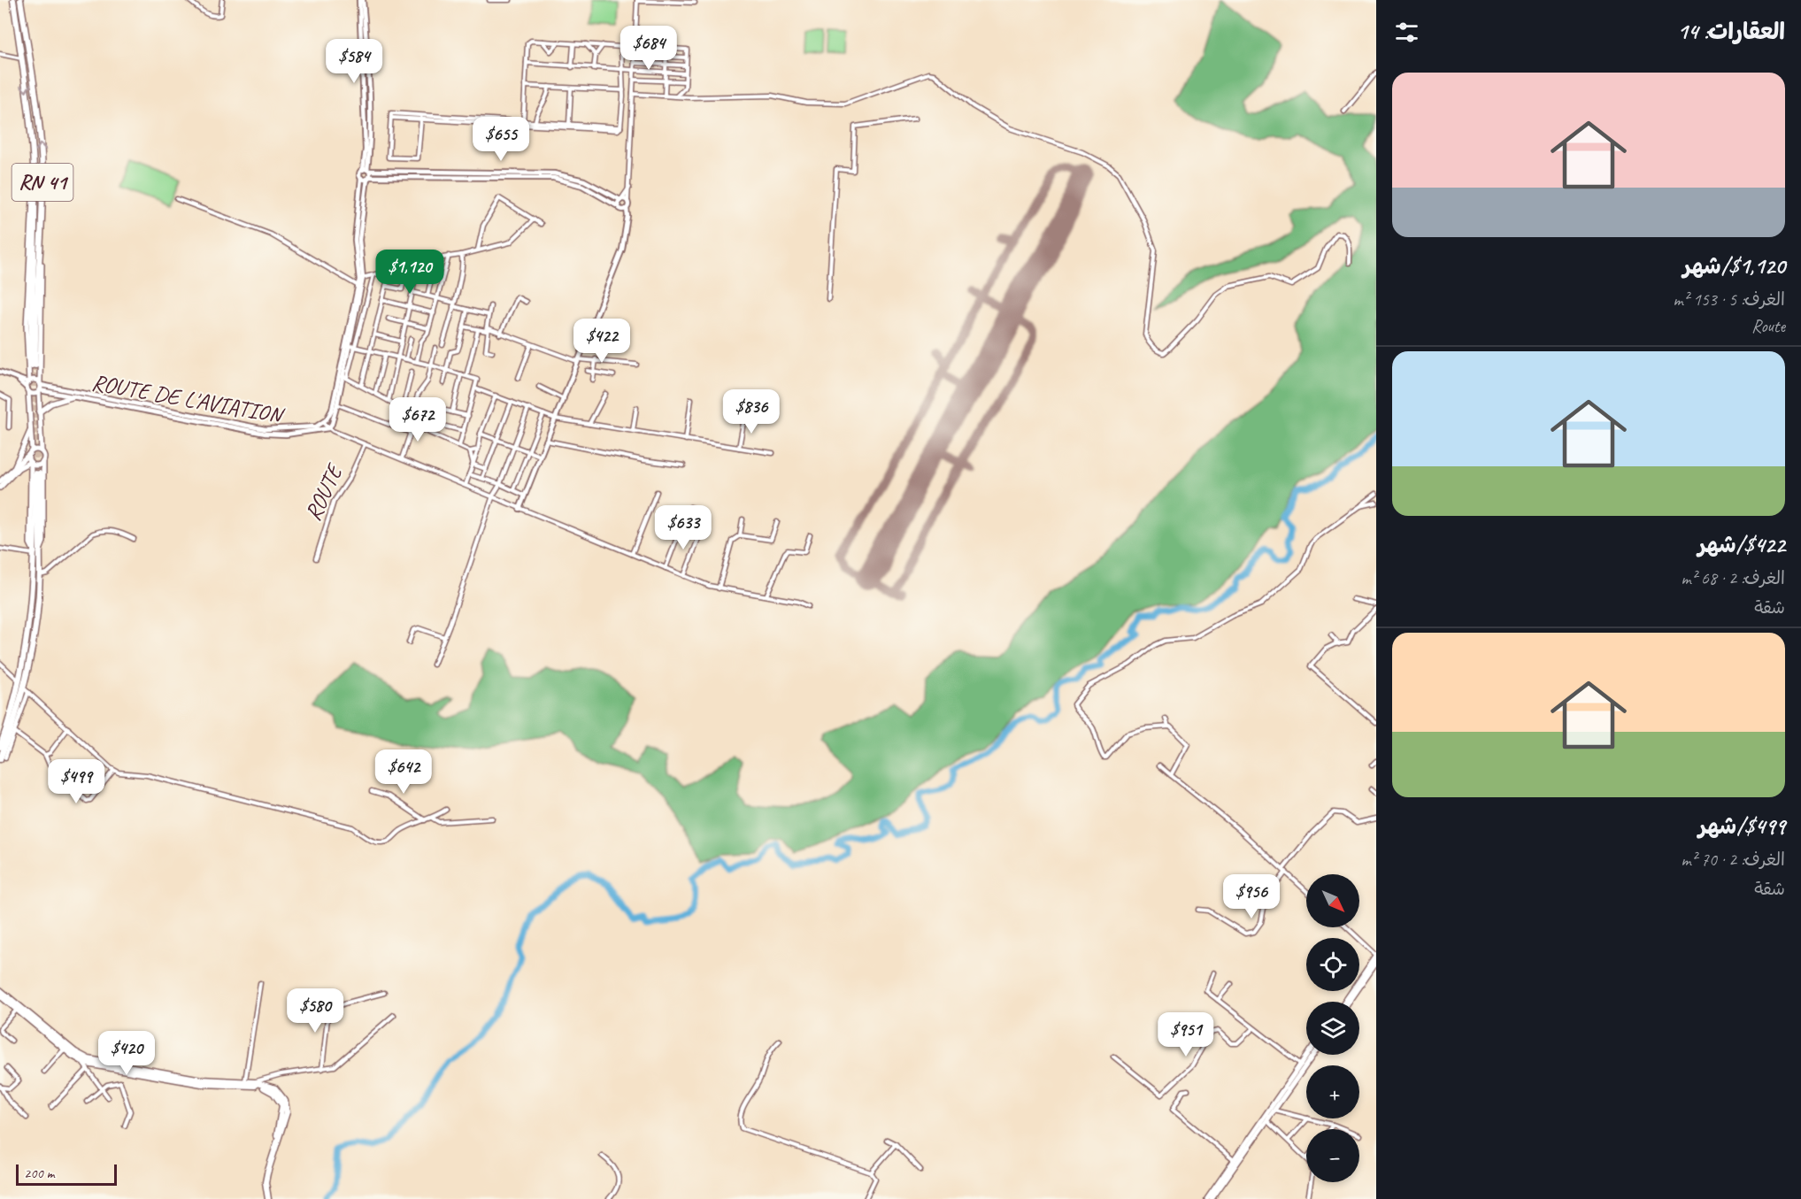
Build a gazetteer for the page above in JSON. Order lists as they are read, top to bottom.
{
  "streets": {
    "main road": ["RN 41"],
    "street": ["ROUTE DE L'AVIATION", "ROUTE"]
  },
  "scale_bar": "200 m",
  "north": "bottom right",
  "page": {
    "heading": "العقارات: 14",
    "price": [
      "$684",
      "$584",
      "$655",
      "$1,120",
      "$422",
      "$836",
      "$672",
      "$633",
      "$642",
      "$499",
      "$956",
      "$580",
      "$951",
      "$420"
    ],
    "list": [
      {
        "name": "$1,120/شهر",
        "note": "الغرف: 5 · 153 m² · Route"
      },
      {
        "name": "$422/شهر",
        "note": "الغرف: 2 · 68 m² · شقة"
      },
      {
        "name": "$499/شهر",
        "note": "الغرف: 2 · 70 m² · شقة"
      }
    ],
    "map_buttons": ["+", "−"],
    "scale": "200 m"
  }
}
